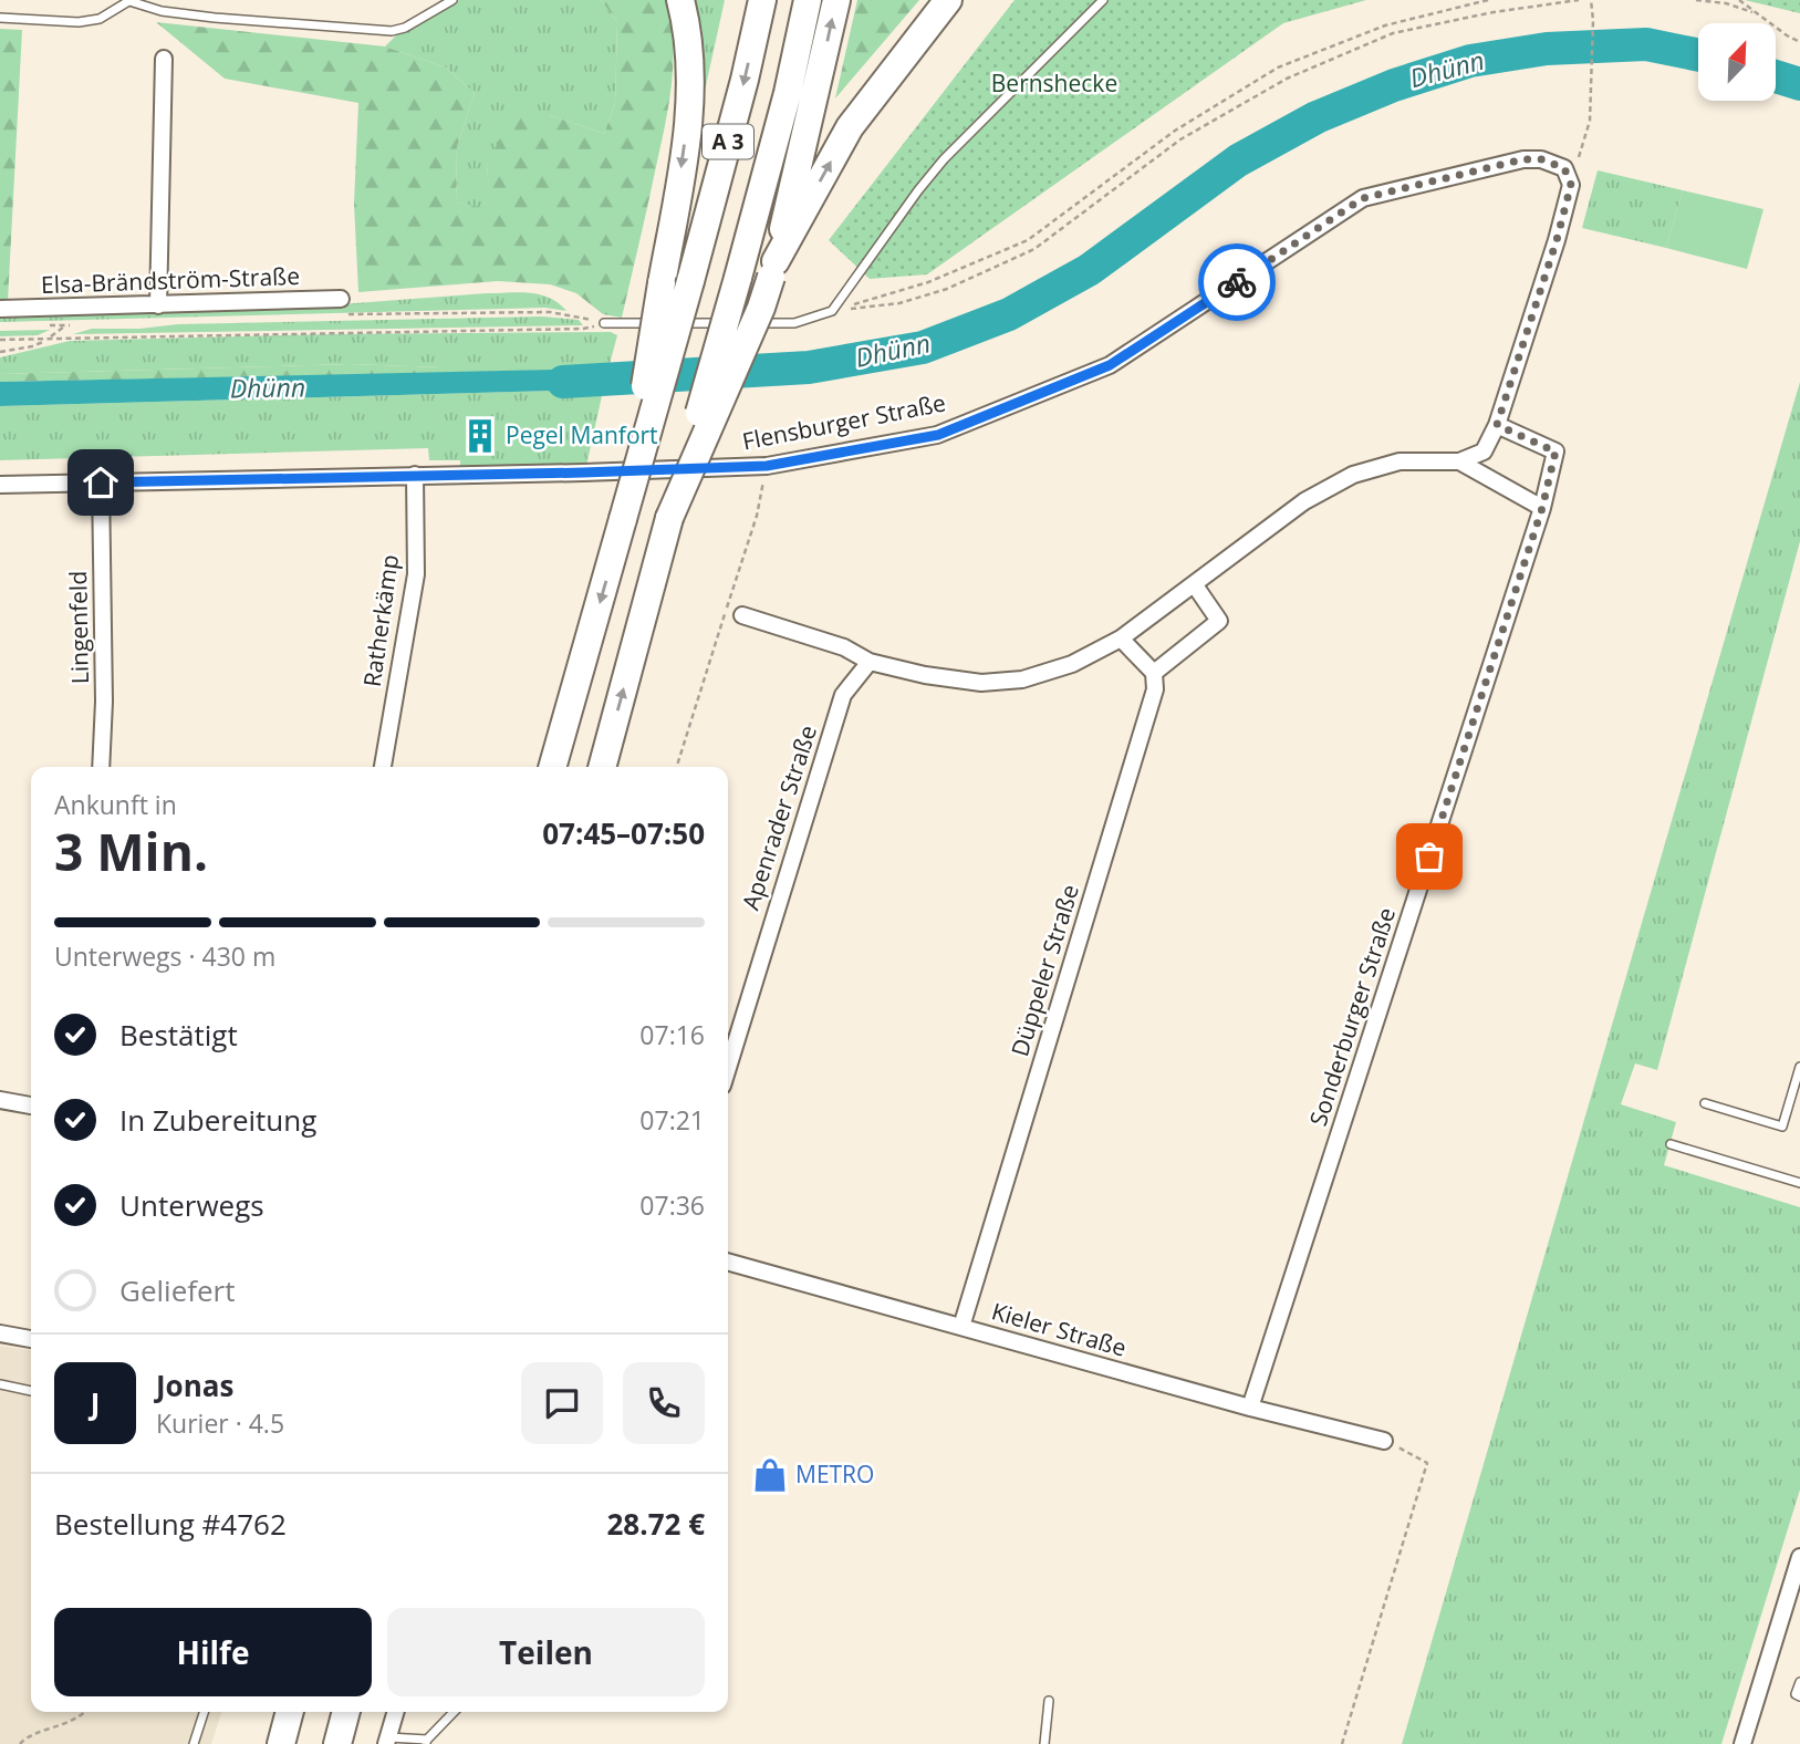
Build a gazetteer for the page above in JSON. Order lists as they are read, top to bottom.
{
  "streets": {
    "highway": ["A 3"],
    "street": [
      "Elsa-Brändström-Straße",
      "Flensburger Straße",
      "Ratherkämp",
      "Lingenfeld",
      "Apenrader Straße",
      "Düppeler Straße",
      "Sonderburger Straße",
      "Kieler Straße"
    ]
  },
  "crossings": [
    ["Flensburger Straße", "Ratherkämp"],
    ["Flensburger Straße", "Lingenfeld"],
    ["Düppeler Straße", "Kieler Straße"],
    ["Sonderburger Straße", "Kieler Straße"]
  ],
  "water": ["Dhünn"],
  "parks": ["Bernshecke"],
  "places": {
    "building": ["Pegel Manfort"],
    "shop": ["METRO"]
  },
  "north": "top right",
  "page": {
    "heading": ["3 Min.", "Ankunft in", "07:45–07:50"],
    "panel": [
      "Jonas",
      "Kurier · 4.5",
      "Bestellung #4762",
      "28.72 €"
    ],
    "bar": "Unterwegs · 430 m",
    "list": [
      ["Bestätigt", "07:16"],
      ["In Zubereitung", "07:21"],
      ["Unterwegs", "07:36"],
      "Geliefert"
    ],
    "round": "J",
    "buttons": ["Hilfe", "Teilen"]
  }
}
